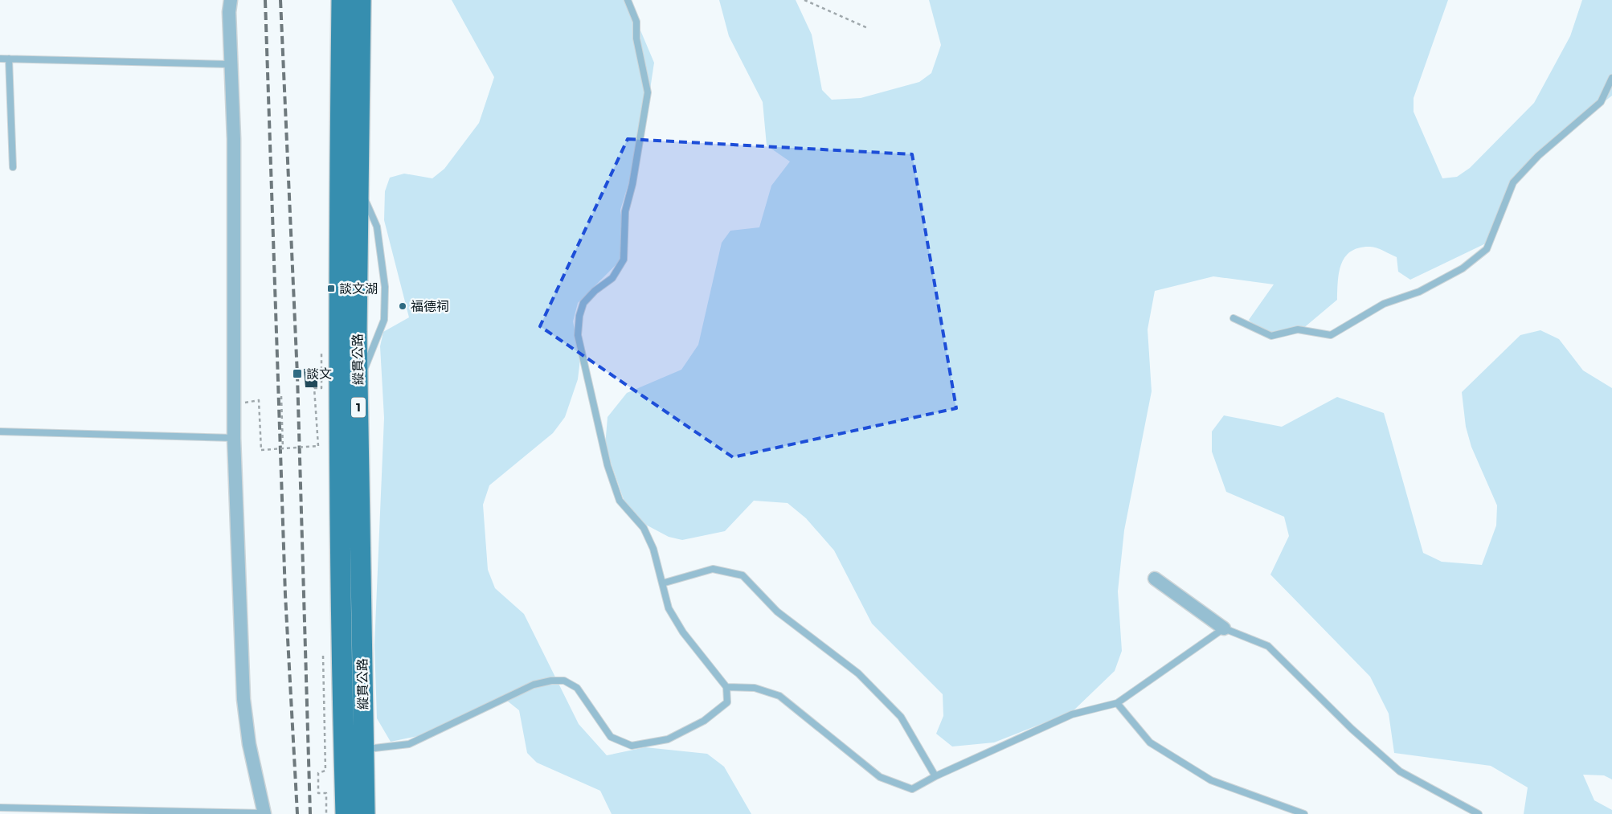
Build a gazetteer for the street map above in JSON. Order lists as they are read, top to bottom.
{
  "streets": {
    "main road": ["縱貫公路", "1"]
  },
  "places": {
    "transit": ["談文湖", "談文"],
    "other": ["福德祠"]
  }
}
